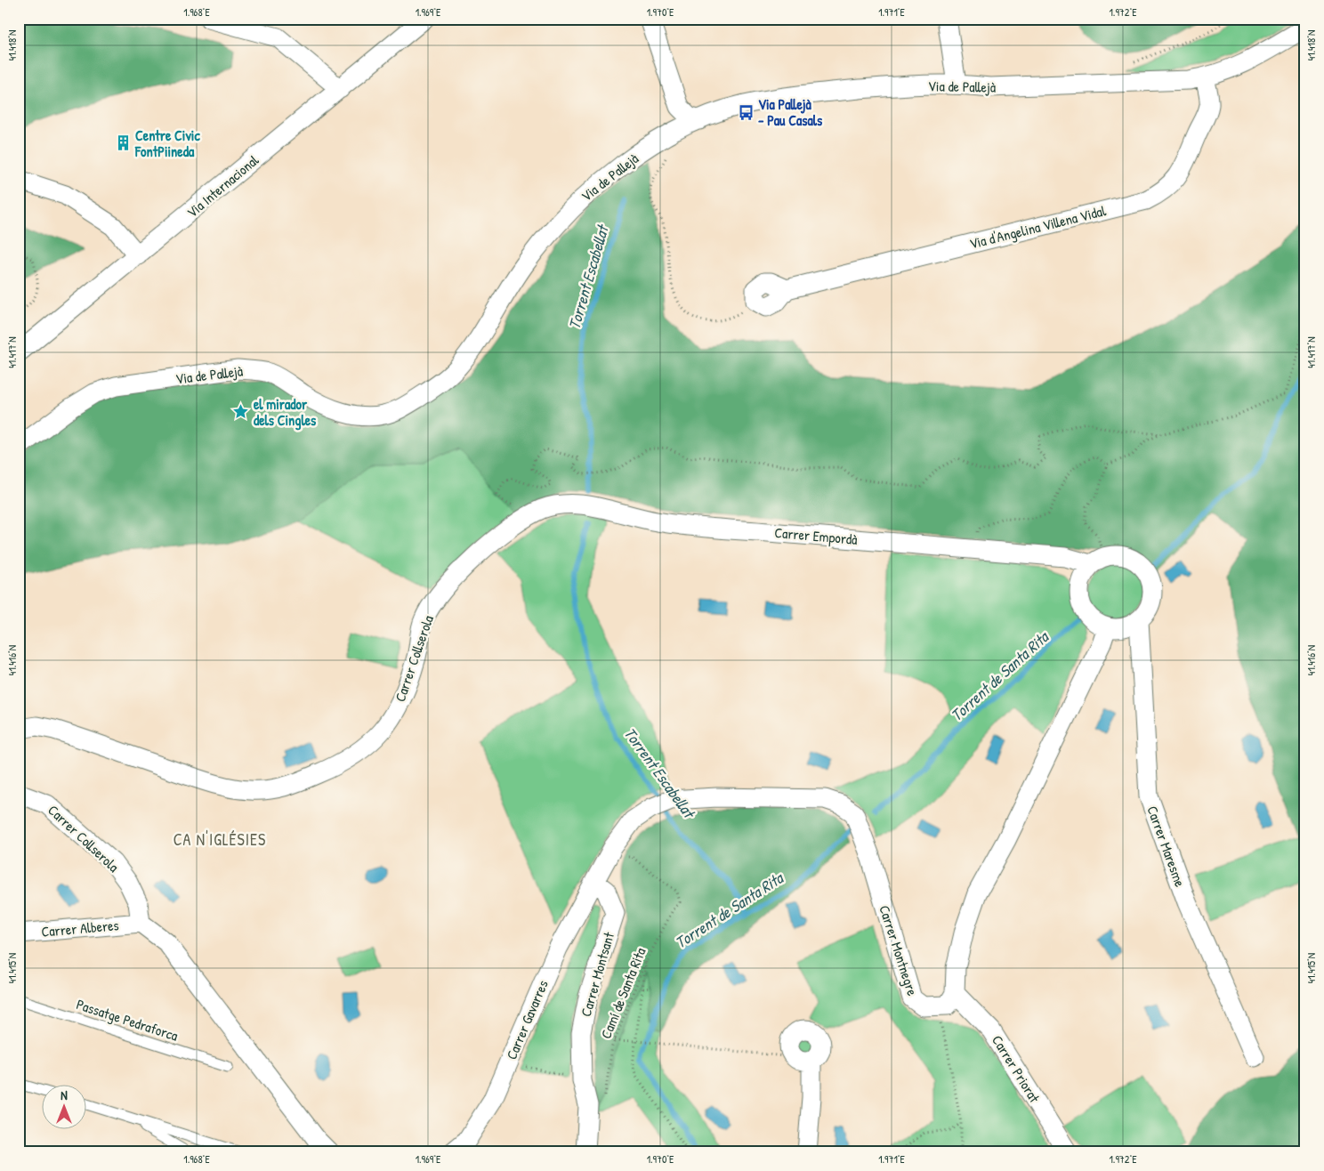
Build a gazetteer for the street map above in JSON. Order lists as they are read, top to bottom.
{
  "streets": {
    "street": [
      "Via de Pallejà",
      "Via Internacional",
      "Via d'Angelina Villena Vidal",
      "Carrer Empordà",
      "Carrer Collserola",
      "Carrer Maresme",
      "Carrer Alberes",
      "Carrer Montnegre",
      "Carrer Montsant",
      "Carrer Gavarres",
      "Carrer Priorat"
    ],
    "lane": ["Passatge Pedraforca"],
    "path": ["Camí de Santa Rita"]
  },
  "crossings": [
    ["Via de Pallejà", "Via d'Angelina Villena Vidal"],
    ["Carrer Empordà", "Carrer Collserola"],
    ["Carrer Empordà", "Carrer Maresme"],
    ["Carrer Collserola", "Carrer Alberes"],
    ["Carrer Montnegre", "Carrer Montsant"],
    ["Carrer Montnegre", "Camí de Santa Rita"],
    ["Carrer Montnegre", "Carrer Gavarres"],
    ["Carrer Montnegre", "Carrer Priorat"],
    ["Carrer Montsant", "Camí de Santa Rita"],
    ["Carrer Montsant", "Carrer Gavarres"]
  ],
  "districts": ["CA N'IGLÉSIES"],
  "water": ["Torrent Escabellat", "Torrent de Santa Rita"],
  "places": {
    "bus stop": ["Via Pallejà - Pau Casals"],
    "building": ["Centre Civic FontPiineda"],
    "place": ["el mirador dels Cingles"]
  },
  "north": "top",
  "coordinates": [
    "1.968°E",
    "1.969°E",
    "1.970°E",
    "1.971°E",
    "1.972°E",
    "41.418°N",
    "41.417°N",
    "41.416°N",
    "41.415°N"
  ]
}
